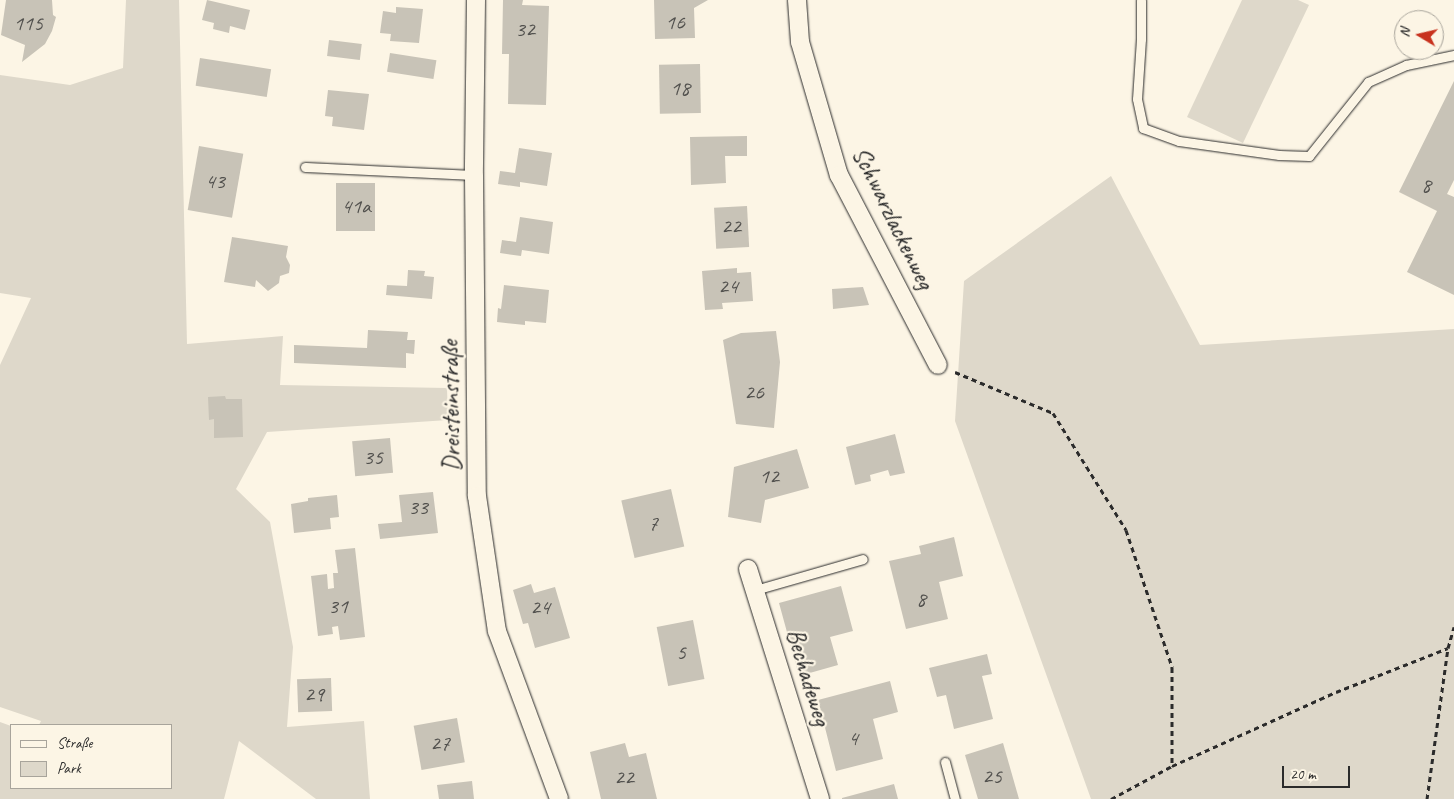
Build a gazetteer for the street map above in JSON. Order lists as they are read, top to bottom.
{
  "streets": {
    "street": ["Schwarzlackenweg", "Dreisteinstraße", "Bechadeweg"]
  },
  "house_numbers": [
    "16",
    "115",
    "32",
    "18",
    "43",
    "8",
    "41a",
    "22",
    "24",
    "26",
    "35",
    "12",
    "33",
    "7",
    "8",
    "31",
    "24",
    "5",
    "29",
    "4",
    "27",
    "25",
    "22"
  ],
  "legend": ["Straße", "Park"],
  "scale_bar": "20 m",
  "north": "left"
}
